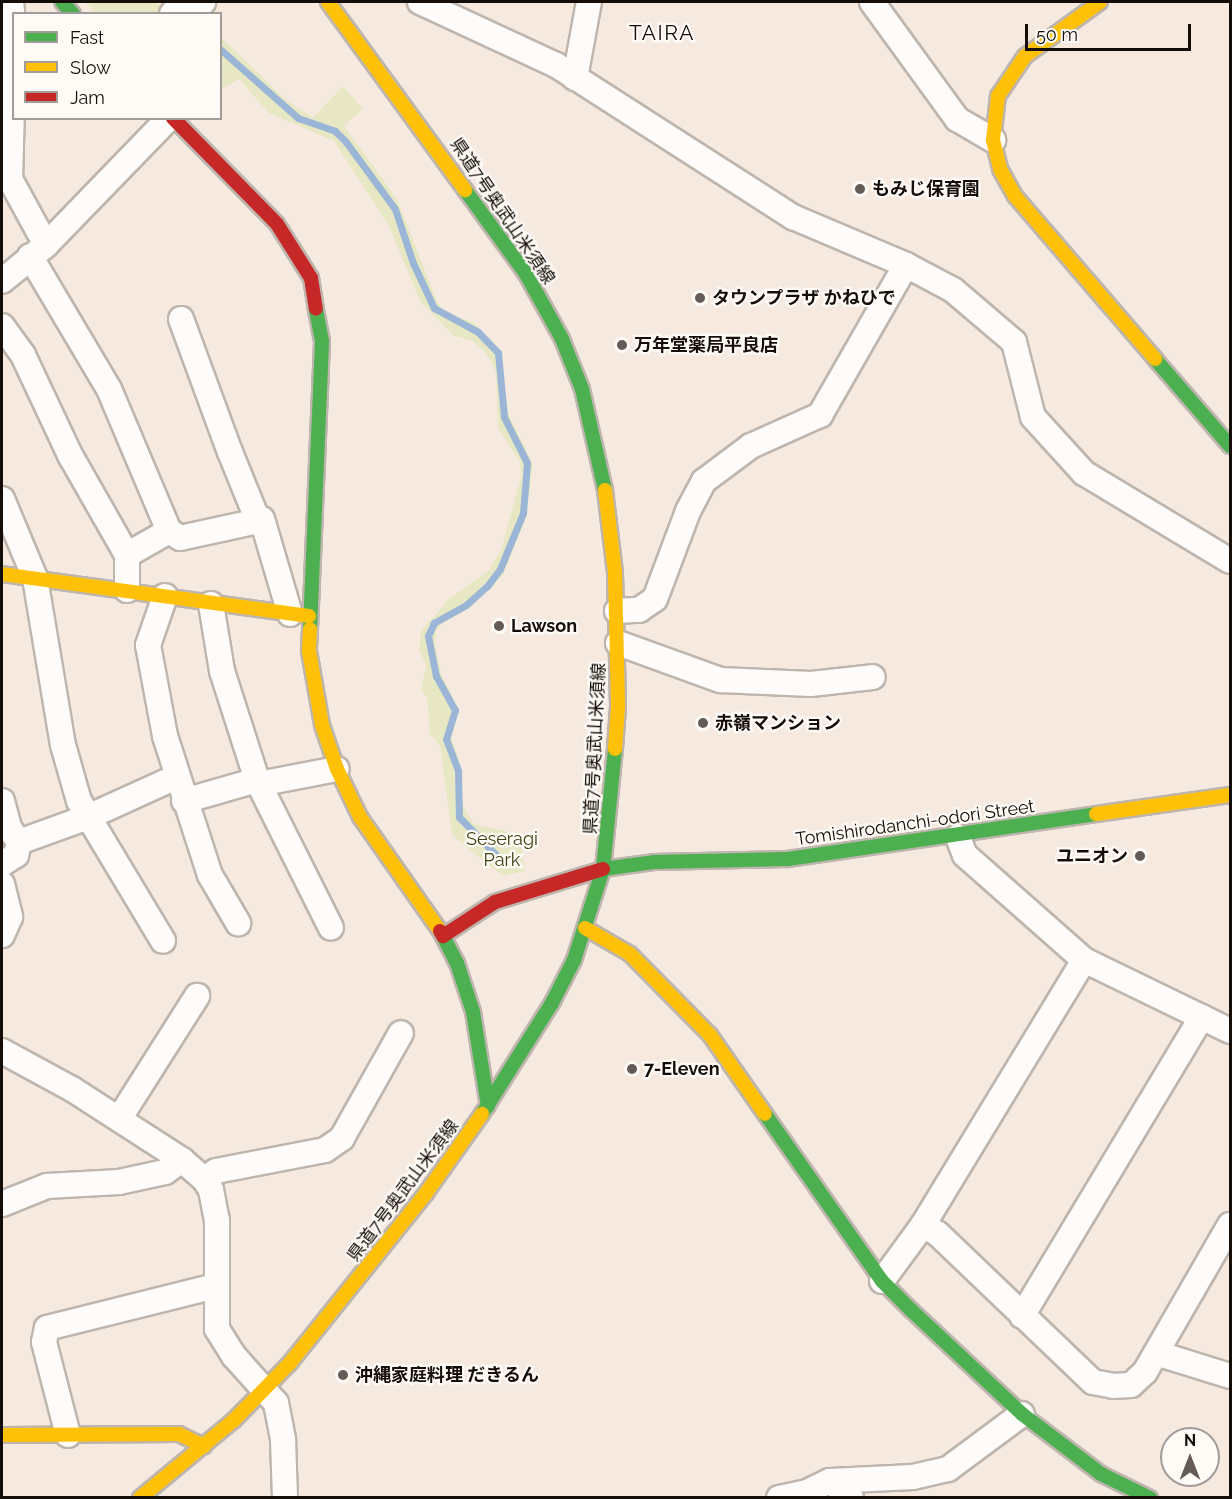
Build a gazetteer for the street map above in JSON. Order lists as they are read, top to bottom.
{
  "streets": {
    "main road": ["県道7号奥武山米須線", "Tomishirodanchi-odori Street"]
  },
  "crossings": [
    ["県道7号奥武山米須線", "Tomishirodanchi-odori Street"]
  ],
  "districts": ["TAIRA"],
  "parks": ["Seseragi Park"],
  "places": [
    "もみじ保育園",
    "タウンプラザ かねひで",
    "万年堂薬局平良店",
    "Lawson",
    "赤嶺マンション",
    "ユニオン",
    "7-Eleven",
    "沖縄家庭料理 だきるん"
  ],
  "legend": ["Fast", "Slow", "Jam"],
  "scale_bar": "50 m",
  "north": "top"
}
